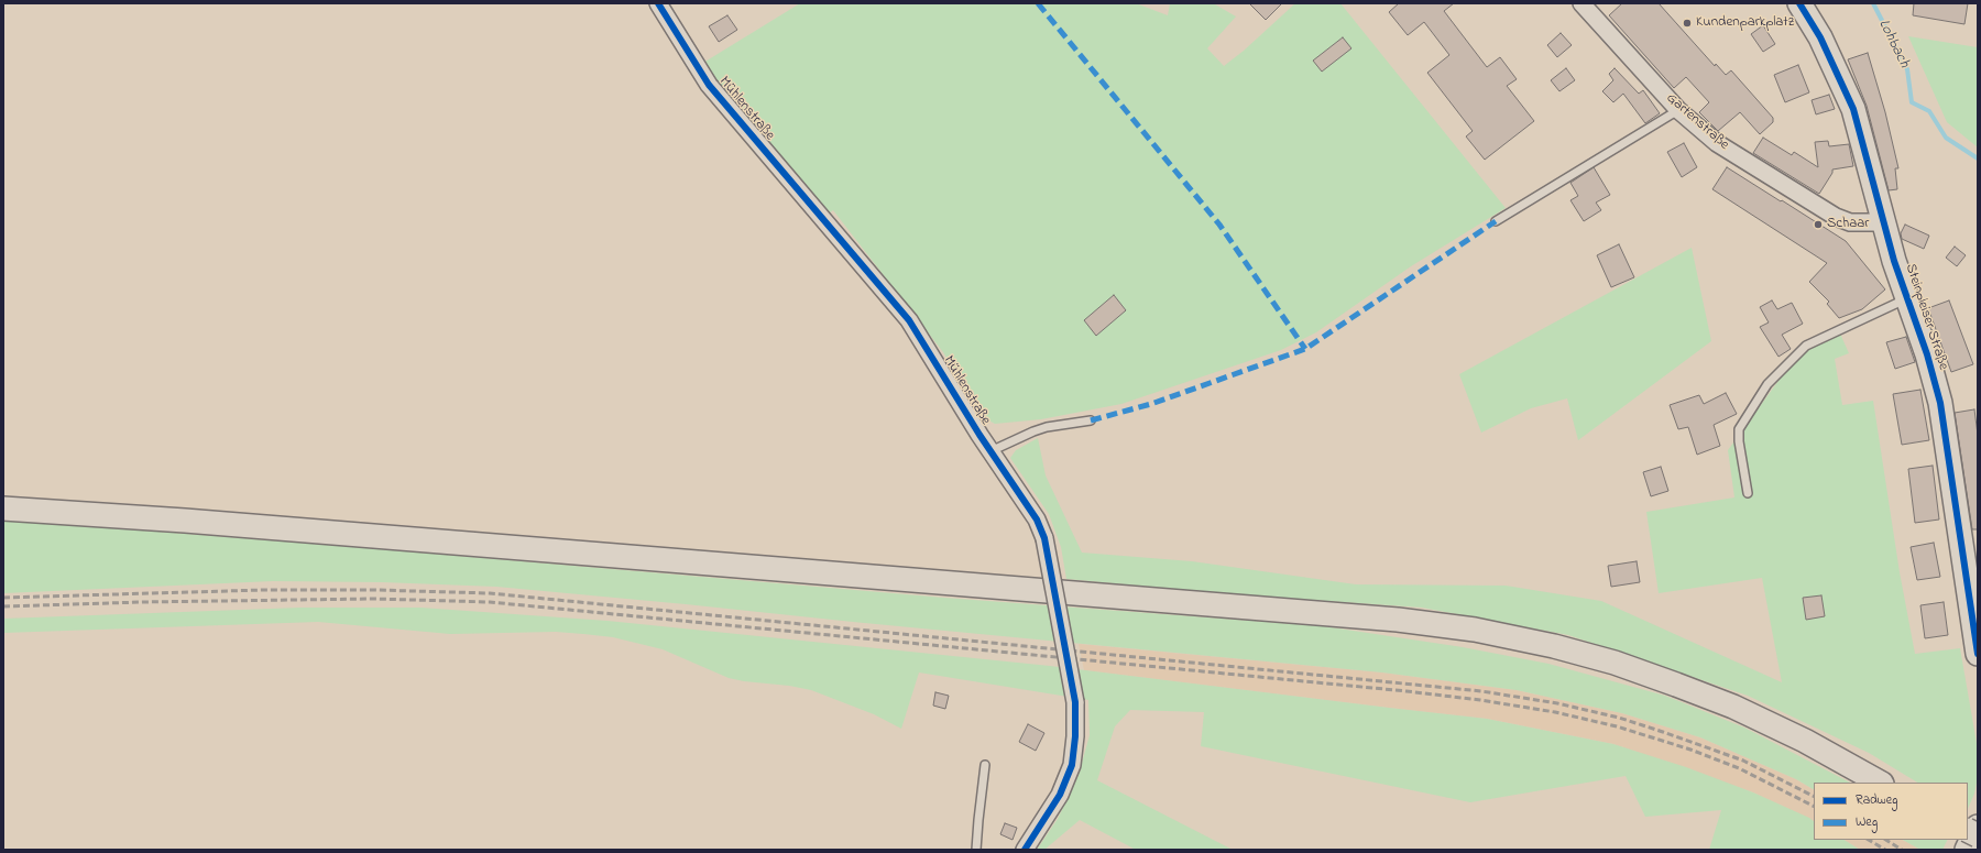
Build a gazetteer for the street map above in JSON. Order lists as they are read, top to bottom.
{
  "streets": {
    "main road": ["Steinpleiser Straße"],
    "street": ["Mühlenstraße", "Gartenstraße"]
  },
  "crossings": [
    ["Gartenstraße", "Steinpleiser Straße"]
  ],
  "water": ["Lohbach"],
  "places": ["Kundenparkplatz", "Schaar"],
  "legend": ["Radweg", "Weg"]
}
